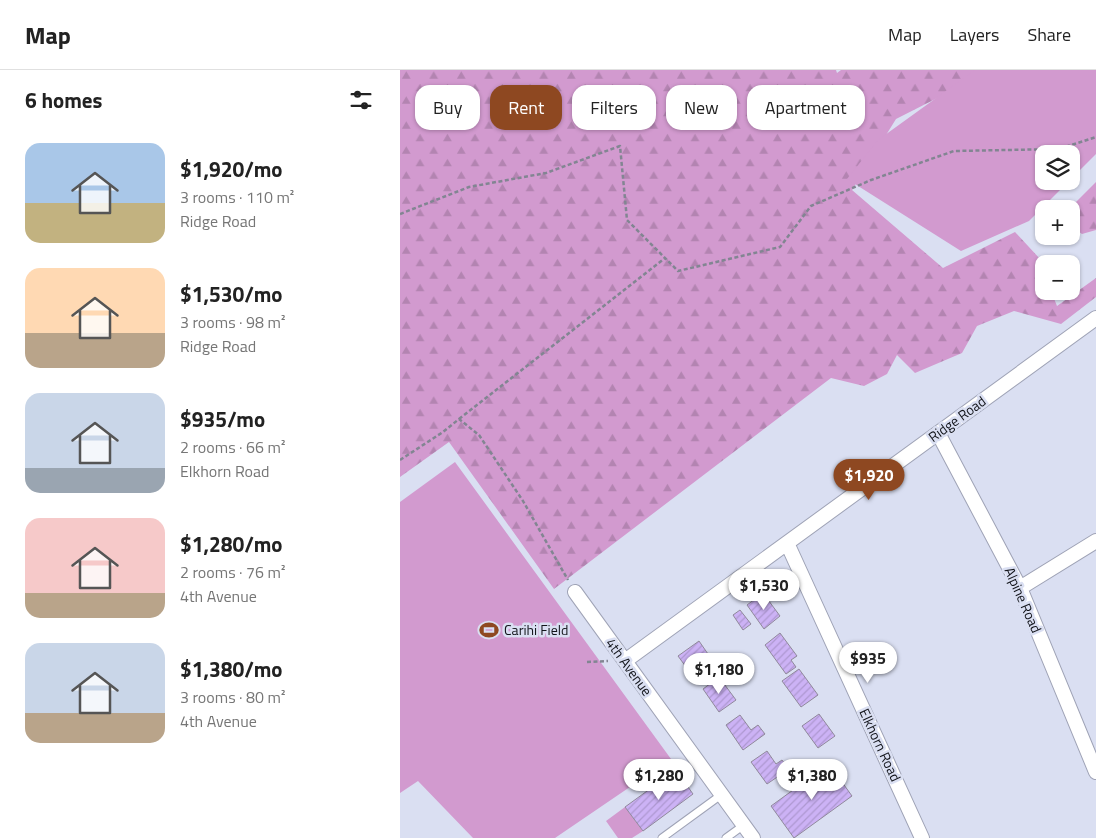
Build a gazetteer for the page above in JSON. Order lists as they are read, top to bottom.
{
  "streets": {
    "street": [
      "Ridge Road",
      "Alpine Road",
      "4th Avenue",
      "Elkhorn Road"
    ]
  },
  "crossings": [
    ["Ridge Road", "Alpine Road"],
    ["Ridge Road", "4th Avenue"],
    ["Ridge Road", "Elkhorn Road"]
  ],
  "places": {
    "sports": ["Carihi Field"]
  },
  "page": {
    "header": "Map",
    "nav": ["Map", "Layers", "Share"],
    "heading": "6 homes",
    "chip": [
      "Buy",
      "Rent",
      "Filters",
      "New",
      "Apartment"
    ],
    "list": [
      {
        "name": "$1,920/mo",
        "note": "3 rooms · 110 m² · Ridge Road"
      },
      {
        "name": "$1,530/mo",
        "note": "3 rooms · 98 m² · Ridge Road"
      },
      {
        "name": "$935/mo",
        "note": "2 rooms · 66 m² · Elkhorn Road"
      },
      {
        "name": "$1,280/mo",
        "note": "2 rooms · 76 m² · 4th Avenue"
      },
      {
        "name": "$1,380/mo",
        "note": "3 rooms · 80 m² · 4th Avenue"
      }
    ],
    "map_buttons": ["+", "−"],
    "price": [
      "$1,920",
      "$1,530",
      "$935",
      "$1,180",
      "$1,280",
      "$1,380"
    ]
  }
}
